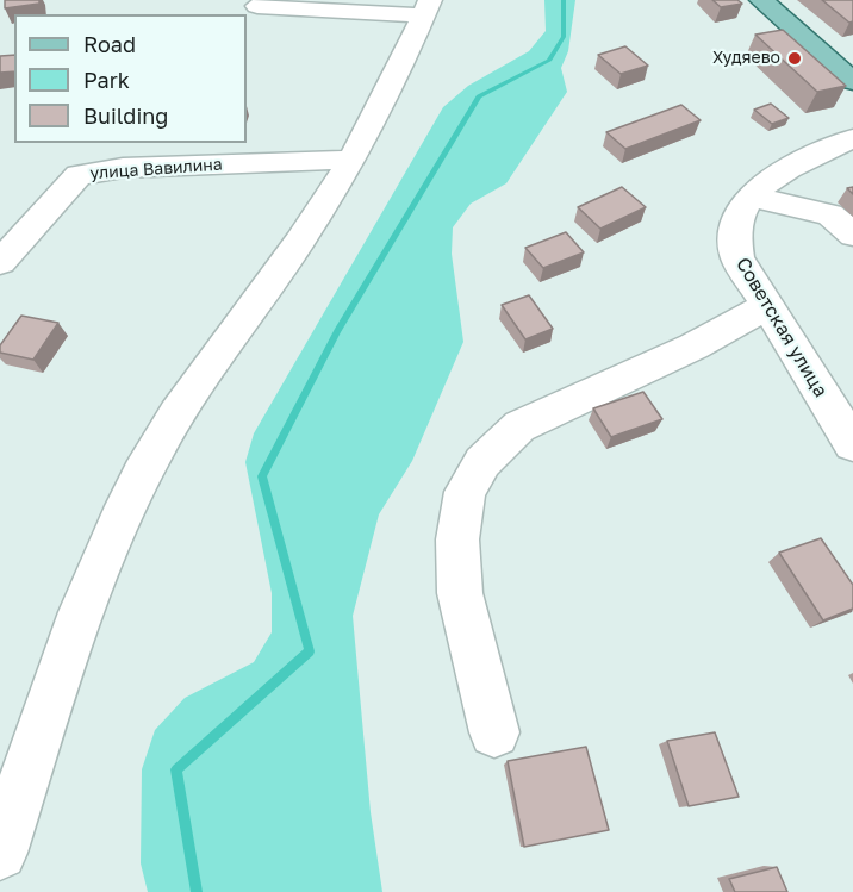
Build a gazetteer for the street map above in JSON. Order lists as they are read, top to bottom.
{
  "streets": {
    "street": ["улица Вавилина", "Советская улица"]
  },
  "places": ["Худяево"],
  "legend": ["Road", "Park", "Building"]
}
